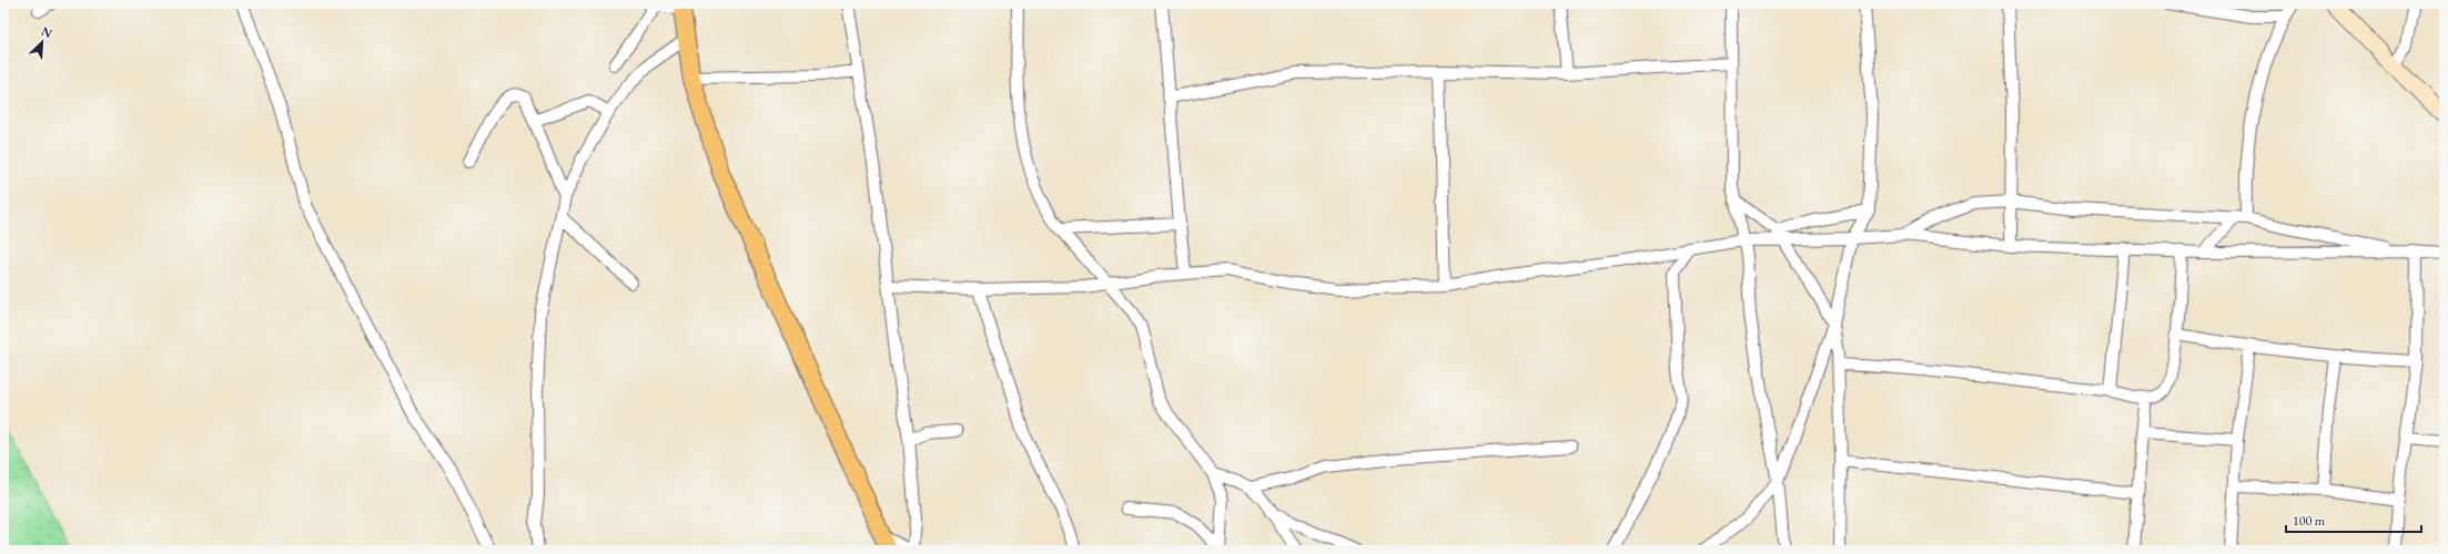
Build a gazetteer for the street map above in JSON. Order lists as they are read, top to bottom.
{
  "scale_bar": "100 m",
  "north": "top right"
}
